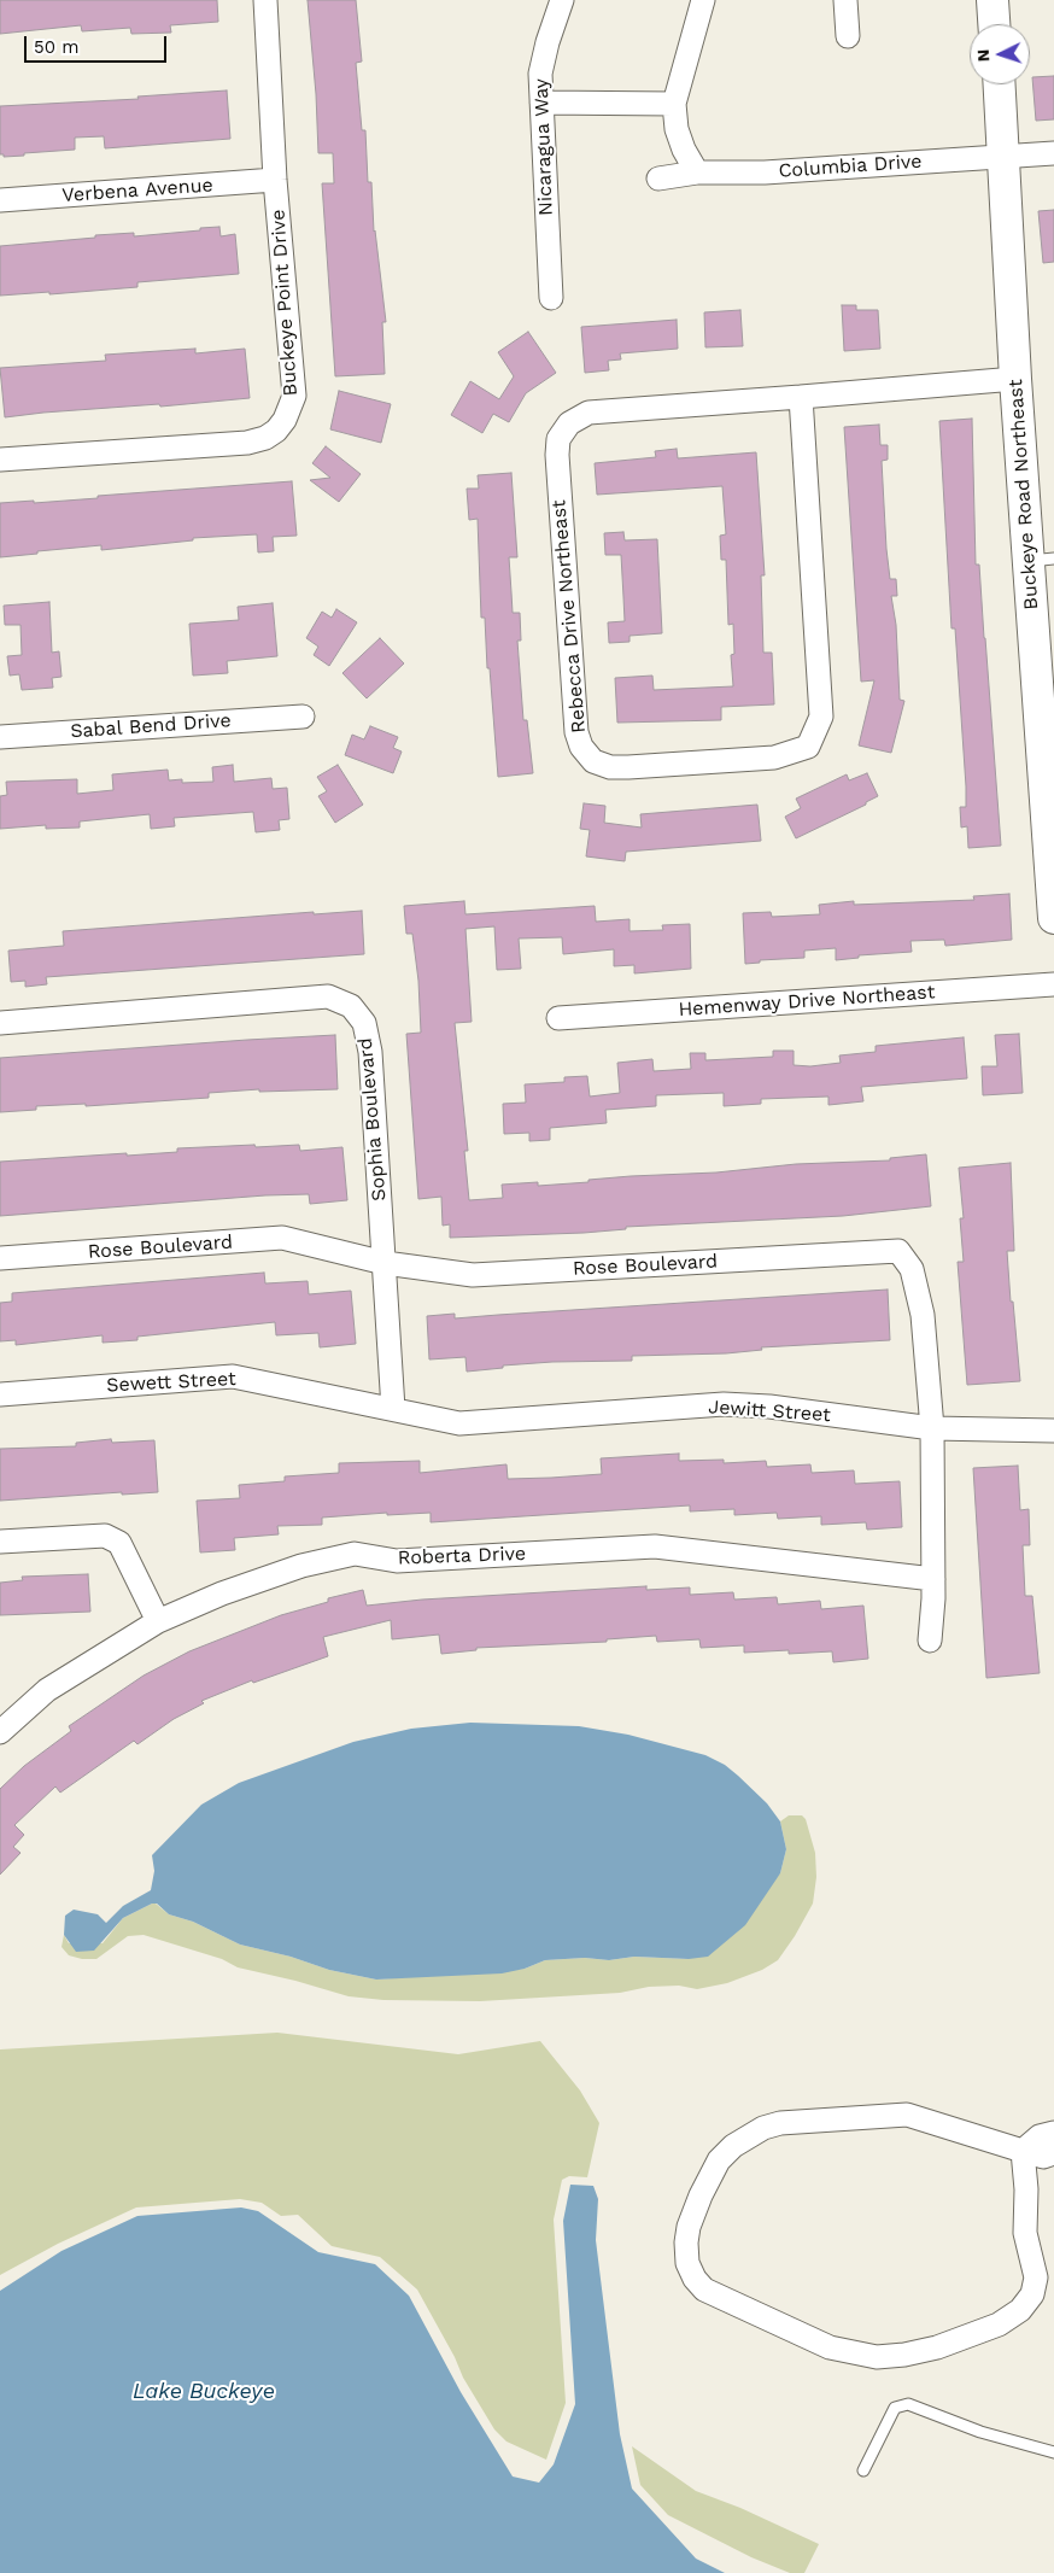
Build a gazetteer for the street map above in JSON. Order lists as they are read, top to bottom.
{
  "streets": {
    "street": [
      "Nicaragua Way",
      "Columbia Drive",
      "Verbena Avenue",
      "Buckeye Point Drive",
      "Buckeye Road Northeast",
      "Rebecca Drive Northeast",
      "Sabal Bend Drive",
      "Hemenway Drive Northeast",
      "Sophia Boulevard",
      "Rose Boulevard",
      "Sewett Street",
      "Jewitt Street",
      "Roberta Drive"
    ]
  },
  "crossings": [
    ["Columbia Drive", "Buckeye Road Northeast"],
    ["Verbena Avenue", "Buckeye Point Drive"],
    ["Buckeye Road Northeast", "Rebecca Drive Northeast"],
    ["Sophia Boulevard", "Rose Boulevard"],
    ["Sophia Boulevard", "Sewett Street"],
    ["Sophia Boulevard", "Jewitt Street"],
    ["Rose Boulevard", "Jewitt Street"],
    ["Rose Boulevard", "Roberta Drive"],
    ["Sewett Street", "Jewitt Street"]
  ],
  "water": ["Lake Buckeye"],
  "scale_bar": "50 m",
  "north": "left"
}
